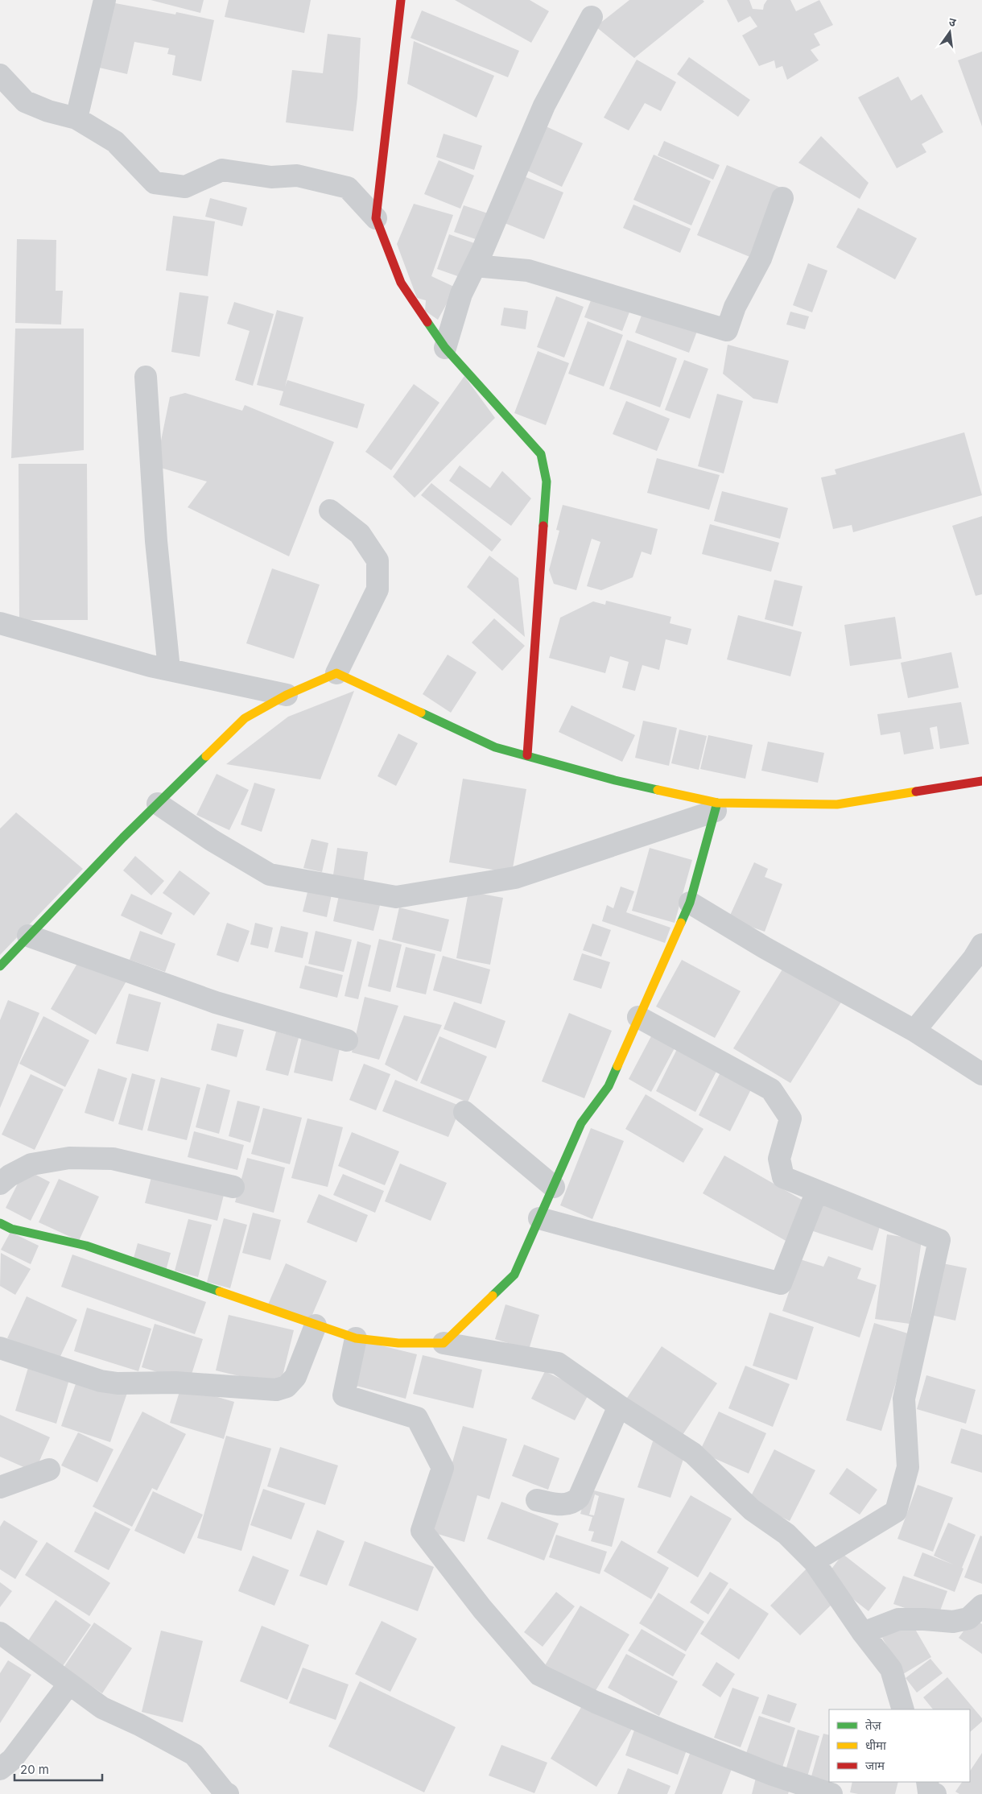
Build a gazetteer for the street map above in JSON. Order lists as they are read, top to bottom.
{
  "legend": ["तेज़", "धीमा", "जाम"],
  "scale_bar": "20 m",
  "north": "top"
}
